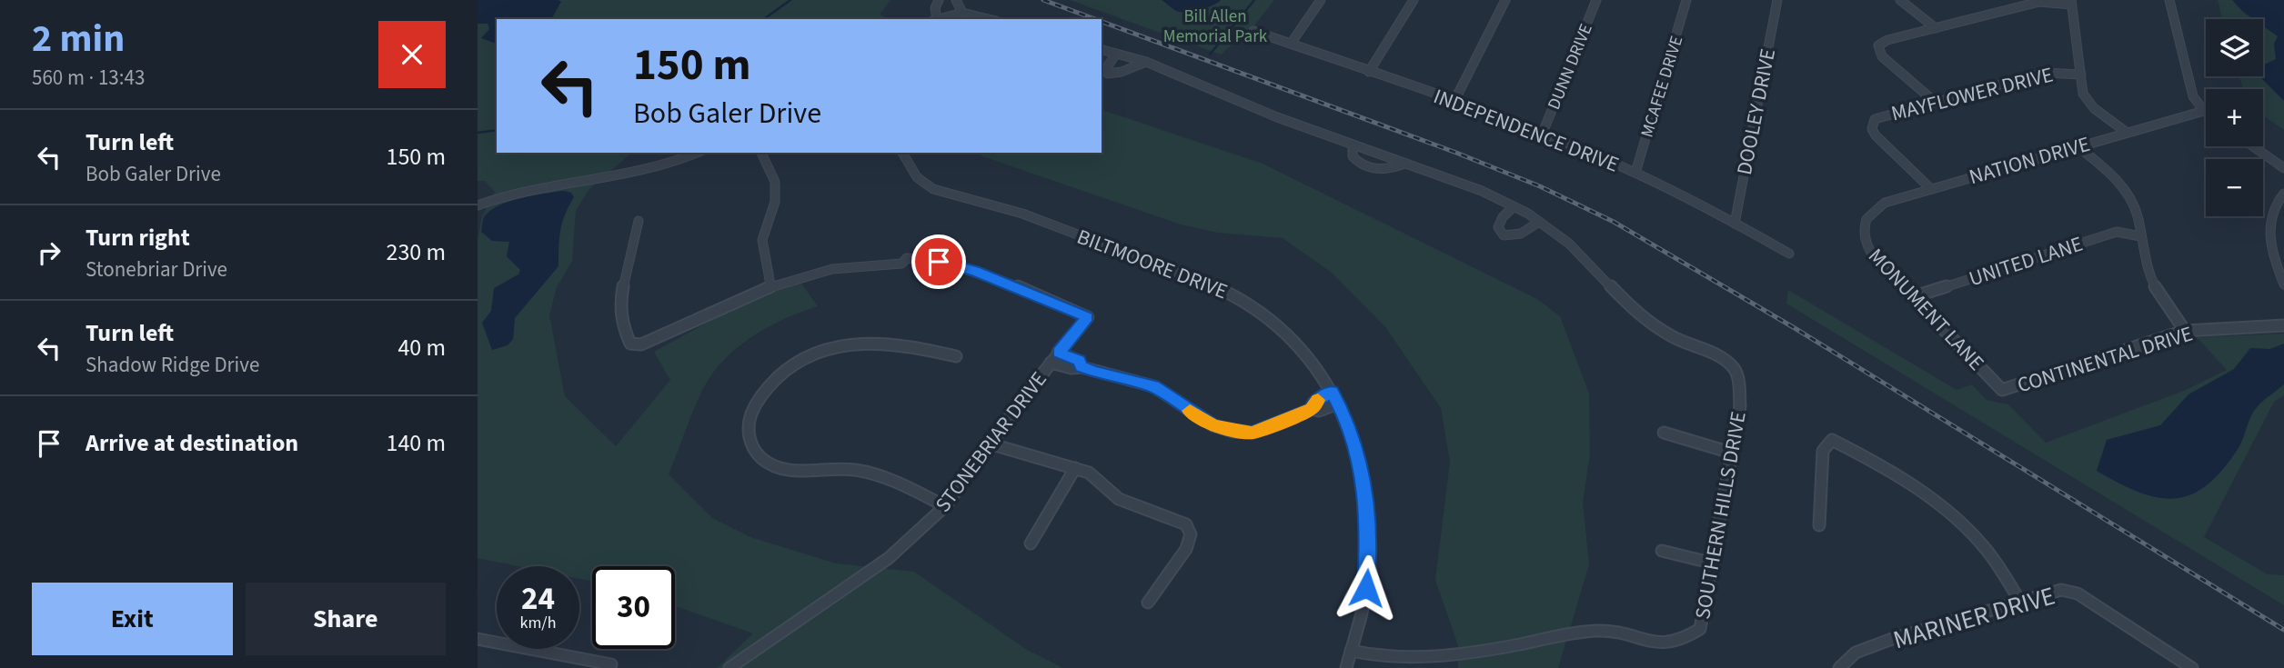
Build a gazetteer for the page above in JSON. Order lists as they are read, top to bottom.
{
  "streets": {
    "street": [
      "DUNN DRIVE",
      "MCAFEE DRIVE",
      "MAYFLOWER DRIVE",
      "DOOLEY DRIVE",
      "INDEPENDENCE DRIVE",
      "NATION DRIVE",
      "UNITED LANE",
      "BILTMOORE DRIVE",
      "MONUMENT LANE",
      "CONTINENTAL DRIVE",
      "STONEBRIAR DRIVE",
      "SOUTHERN HILLS DRIVE",
      "MARINER DRIVE"
    ]
  },
  "crossings": [
    ["DUNN DRIVE", "INDEPENDENCE DRIVE"],
    ["MCAFEE DRIVE", "INDEPENDENCE DRIVE"],
    ["MAYFLOWER DRIVE", "NATION DRIVE"],
    ["DOOLEY DRIVE", "INDEPENDENCE DRIVE"],
    ["NATION DRIVE", "MONUMENT LANE"],
    ["UNITED LANE", "MONUMENT LANE"],
    ["BILTMOORE DRIVE", "SOUTHERN HILLS DRIVE"],
    ["MONUMENT LANE", "CONTINENTAL DRIVE"]
  ],
  "parks": ["Bill Allen Memorial Park"],
  "page": {
    "heading": ["2 min", "560 m · 13:43"],
    "map_buttons": ["+", "−"],
    "turn": ["150 m", "Bob Galer Drive"],
    "list": [
      {
        "name": "Turn left",
        "note": "Bob Galer Drive",
        "value": "150 m"
      },
      {
        "name": "Turn right",
        "note": "Stonebriar Drive",
        "value": "230 m"
      },
      {
        "name": "Turn left",
        "note": "Shadow Ridge Drive",
        "value": "40 m"
      },
      {
        "name": "Arrive at destination",
        "value": "140 m"
      }
    ],
    "speed": "24 km/h",
    "limit": "30",
    "buttons": ["Exit", "Share"]
  }
}
